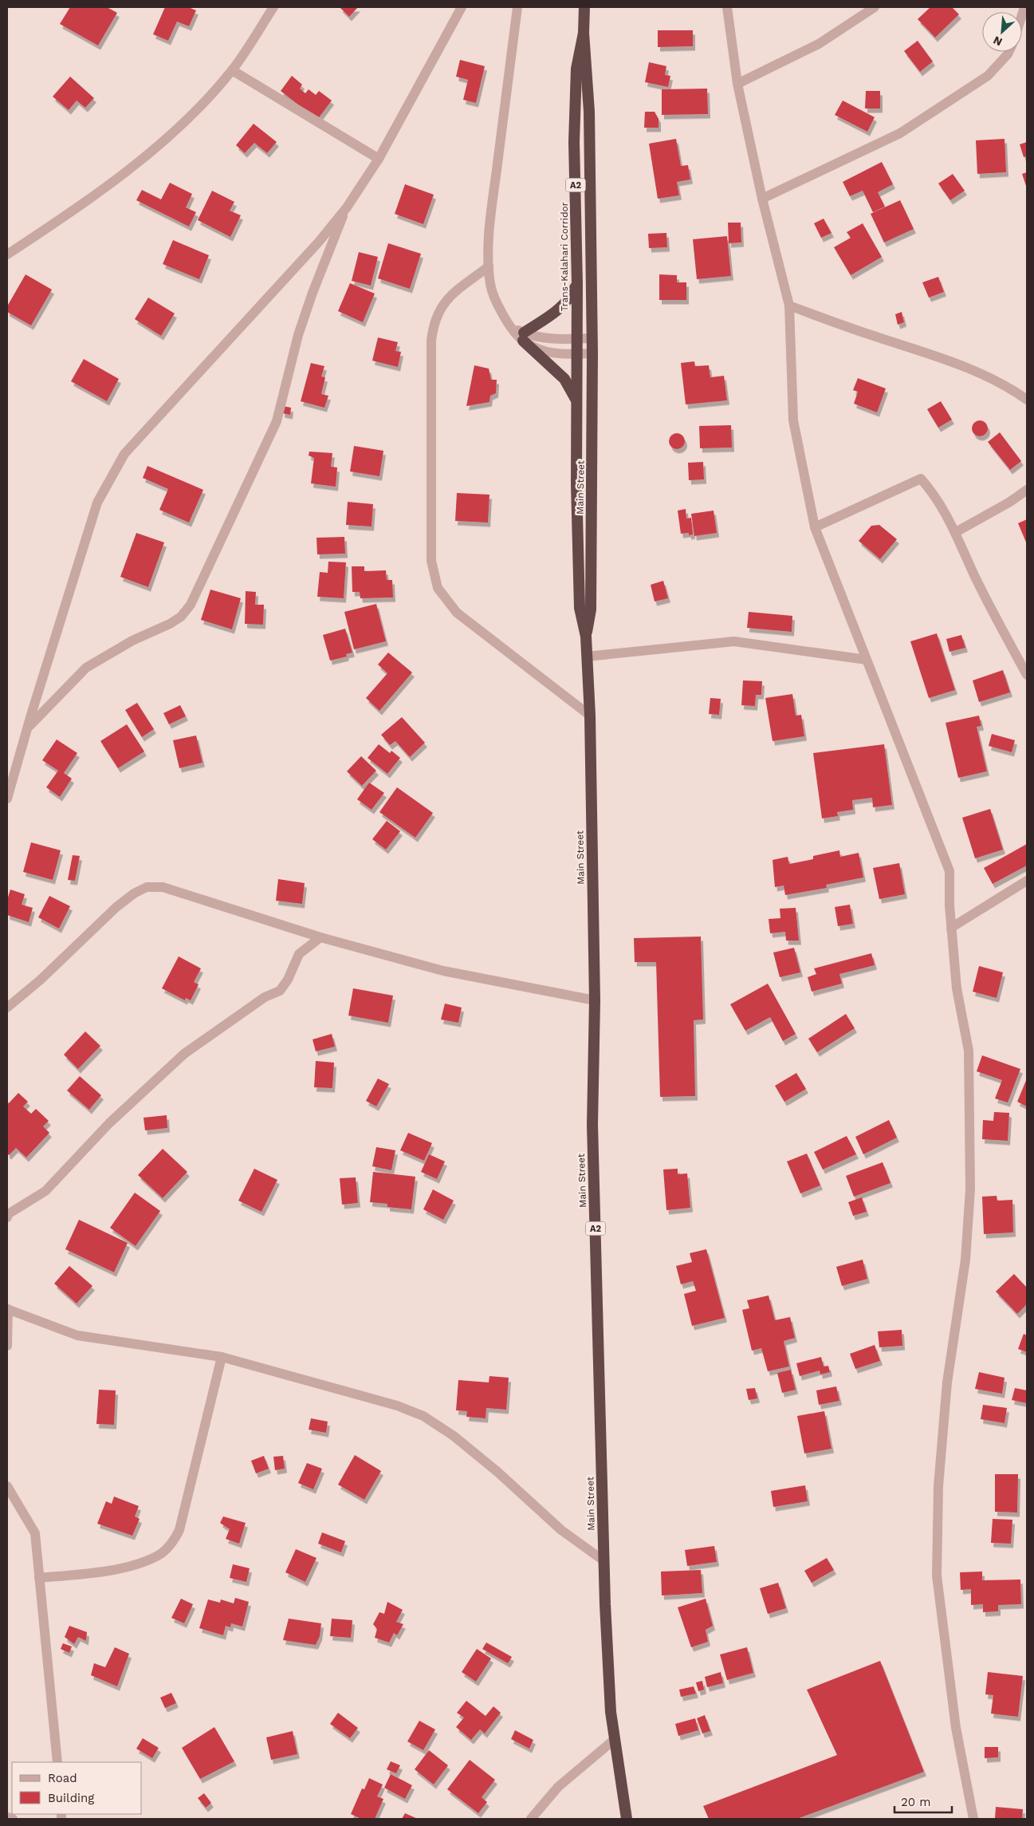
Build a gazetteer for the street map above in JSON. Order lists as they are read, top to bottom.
{
  "streets": {
    "highway": ["A2", "Trans-Kalahari Corridor", "Main Street"]
  },
  "crossings": [
    ["Trans-Kalahari Corridor", "Main Street"]
  ],
  "legend": ["Road", "Building"],
  "scale_bar": "20 m",
  "north": "bottom left"
}
